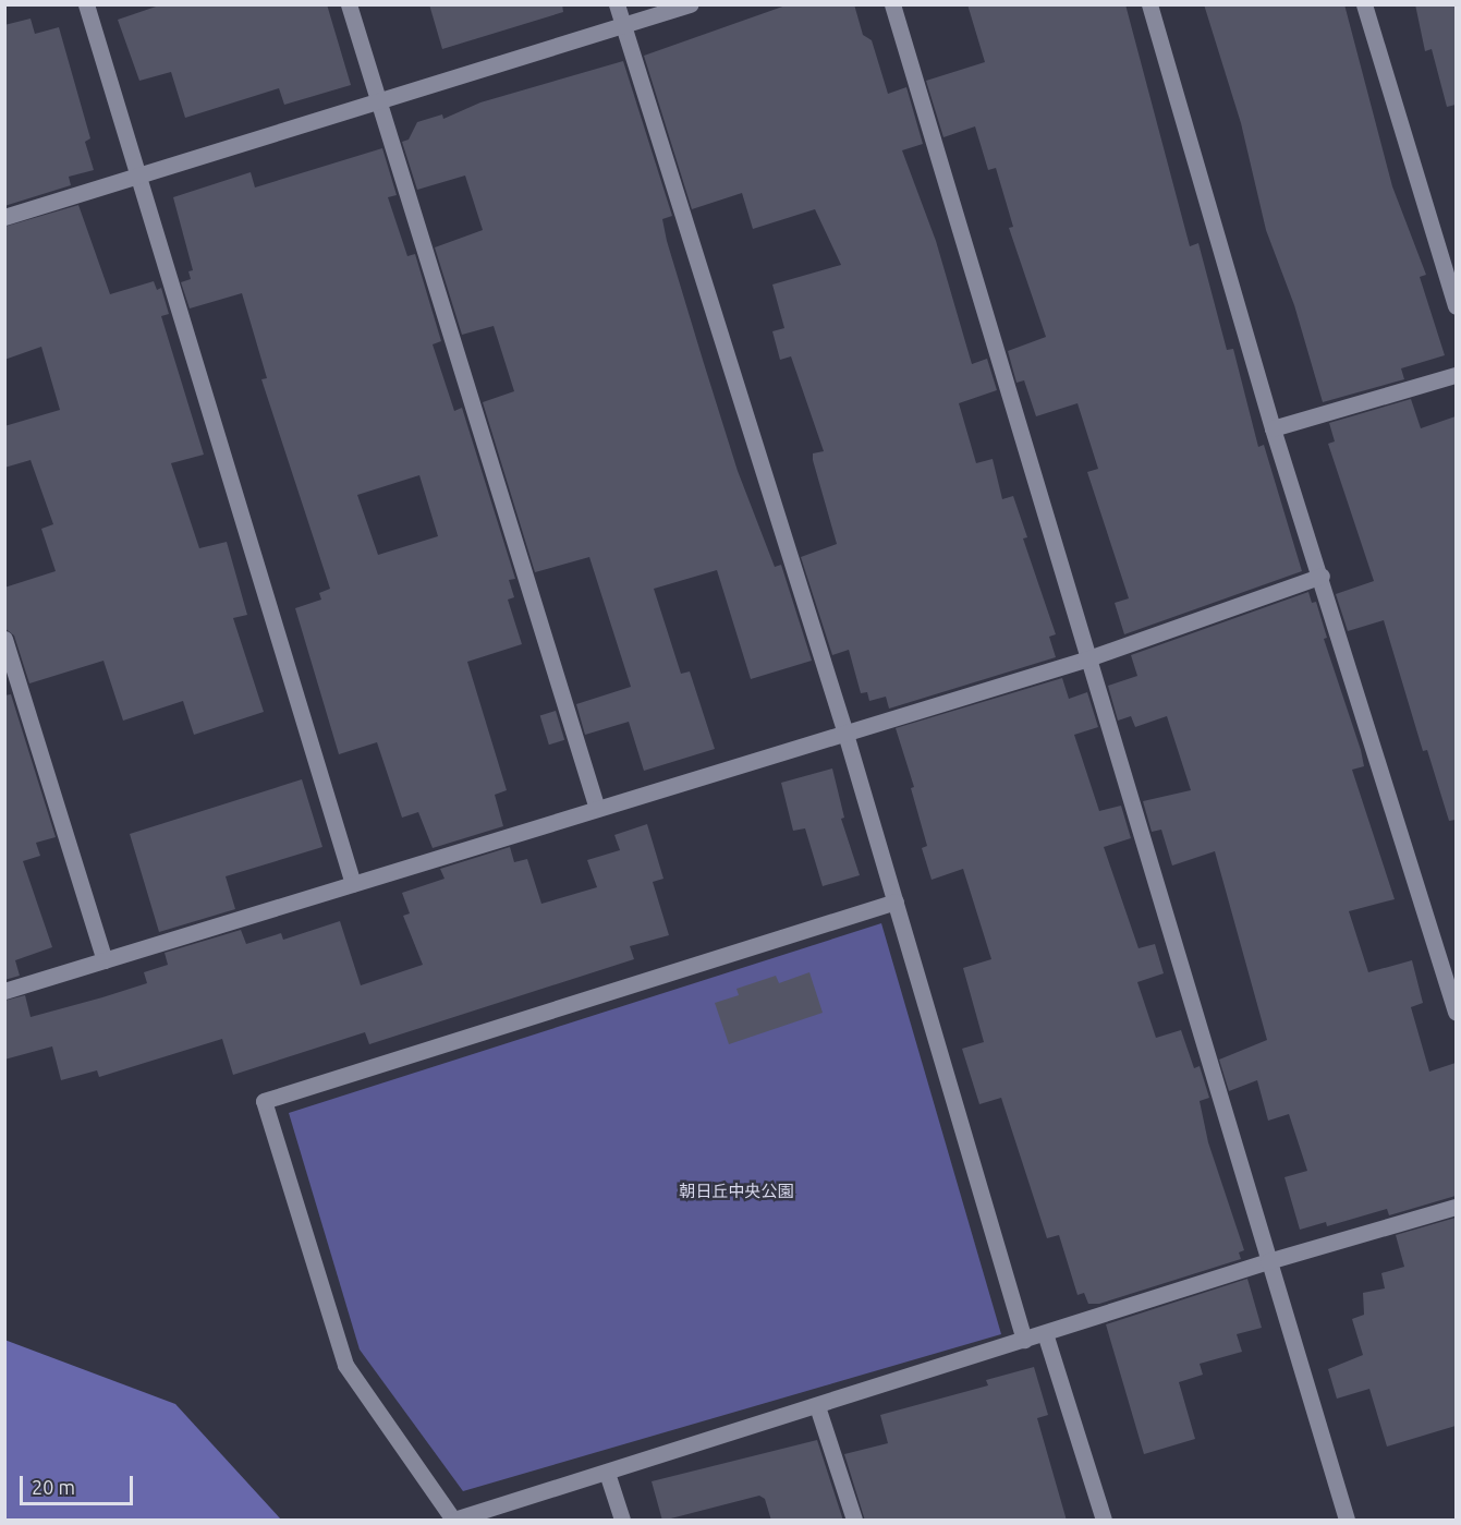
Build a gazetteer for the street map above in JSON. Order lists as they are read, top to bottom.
{
  "parks": ["朝日丘中央公園"],
  "scale_bar": "20 m"
}
